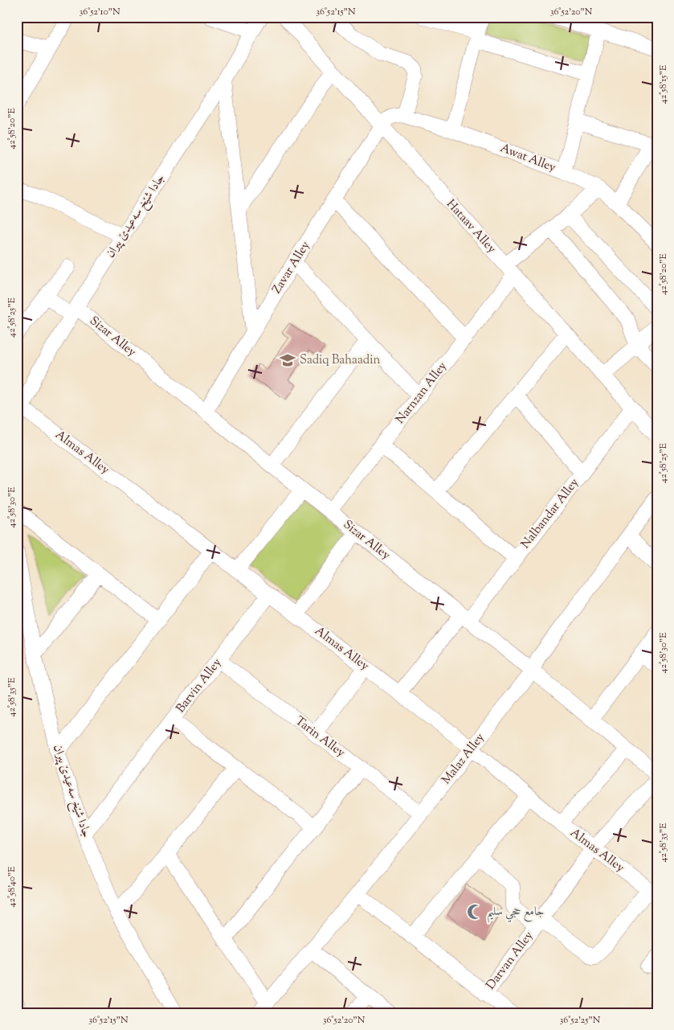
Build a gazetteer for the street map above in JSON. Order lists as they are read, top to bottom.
{
  "streets": {
    "street": [
      "Awat Alley",
      "جادا شێخ سەعیدێ پیران",
      "Hataav Alley",
      "Zavar Alley",
      "Sizar Alley",
      "Narnzan Alley",
      "Almas Alley",
      "Nalbandar Alley",
      "Barvin Alley",
      "Tarin Alley",
      "Malaz Alley",
      "Darvan Alley"
    ]
  },
  "crossings": [
    ["Awat Alley", "Narnzan Alley"],
    ["جادا شێخ سەعیدێ پیران", "Sizar Alley"],
    ["جادا شێخ سەعیدێ پیران", "Almas Alley"],
    ["جادا شێخ سەعیدێ پیران", "Barvin Alley"],
    ["Hataav Alley", "Zavar Alley"],
    ["Hataav Alley", "Narnzan Alley"],
    ["Hataav Alley", "Nalbandar Alley"],
    ["Zavar Alley", "Sizar Alley"],
    ["Sizar Alley", "Narnzan Alley"],
    ["Sizar Alley", "Nalbandar Alley"],
    ["Sizar Alley", "Malaz Alley"],
    ["Almas Alley", "Nalbandar Alley"],
    ["Almas Alley", "Barvin Alley"],
    ["Almas Alley", "Malaz Alley"],
    ["Almas Alley", "Darvan Alley"],
    ["Barvin Alley", "Tarin Alley"],
    ["Tarin Alley", "Malaz Alley"]
  ],
  "places": {
    "school or university": ["Sadiq Bahaadin"],
    "mosque": ["جامع حجي سليم"]
  },
  "coordinates": [
    "36°52'10\"N",
    "36°52'15\"N",
    "36°52'20\"N",
    "42°58'15\"E",
    "42°58'20\"E",
    "42°58'25\"E",
    "42°58'30\"E",
    "42°58'35\"E",
    "42°58'40\"E",
    "36°52'25\"N"
  ]
}
